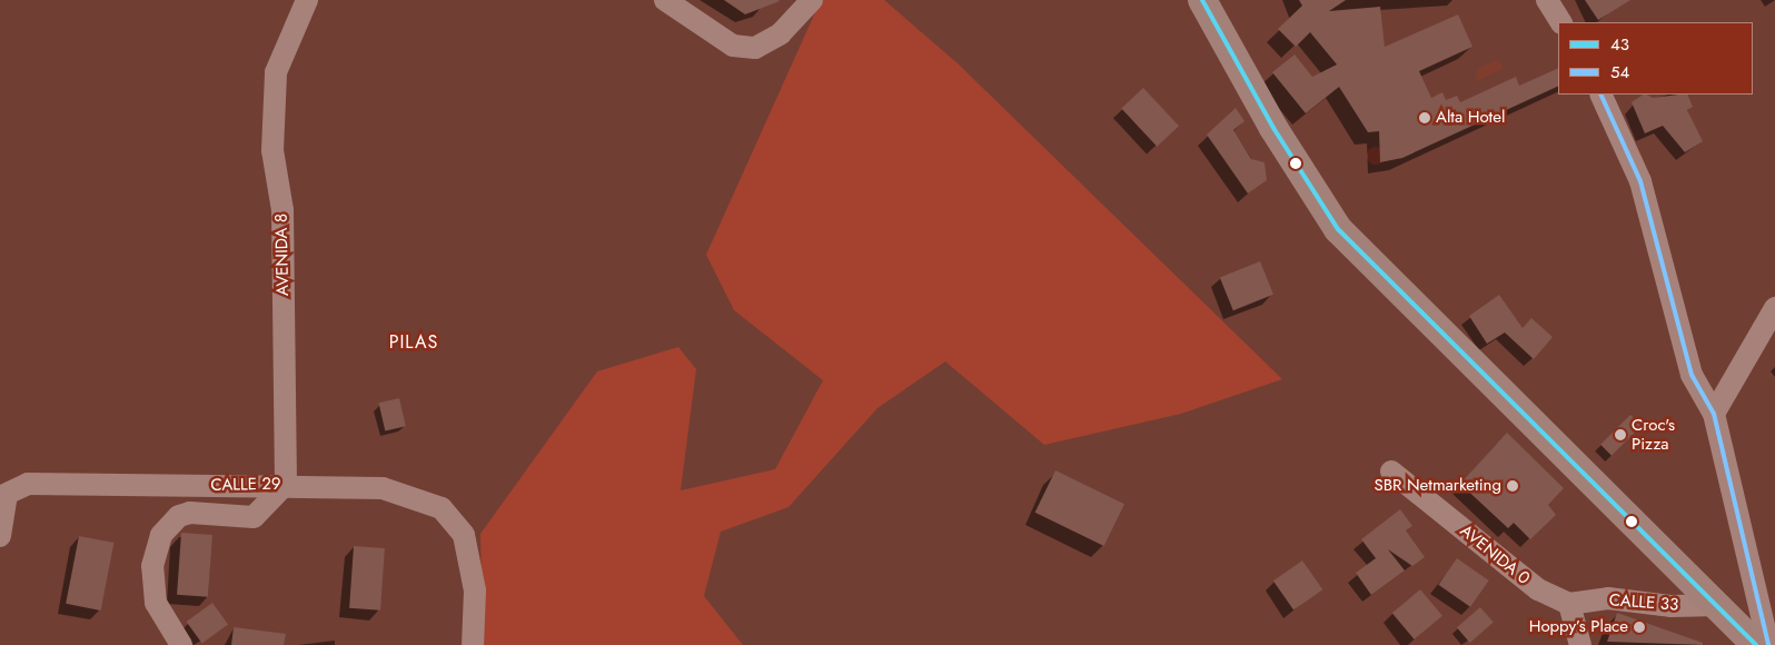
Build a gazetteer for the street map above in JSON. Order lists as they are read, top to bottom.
{
  "streets": {
    "street": [
      "AVENIDA 8",
      "CALLE 29",
      "AVENIDA 0",
      "CALLE 33"
    ]
  },
  "crossings": [
    ["AVENIDA 8", "CALLE 29"],
    ["AVENIDA 0", "CALLE 33"]
  ],
  "districts": ["PILAS"],
  "places": [
    "Alta Hotel",
    "Croc's Pizza",
    "SBR Netmarketing",
    "Hoppy’s Place"
  ],
  "lines": ["transit line 43", "transit line 54"],
  "legend": ["43", "54"]
}
